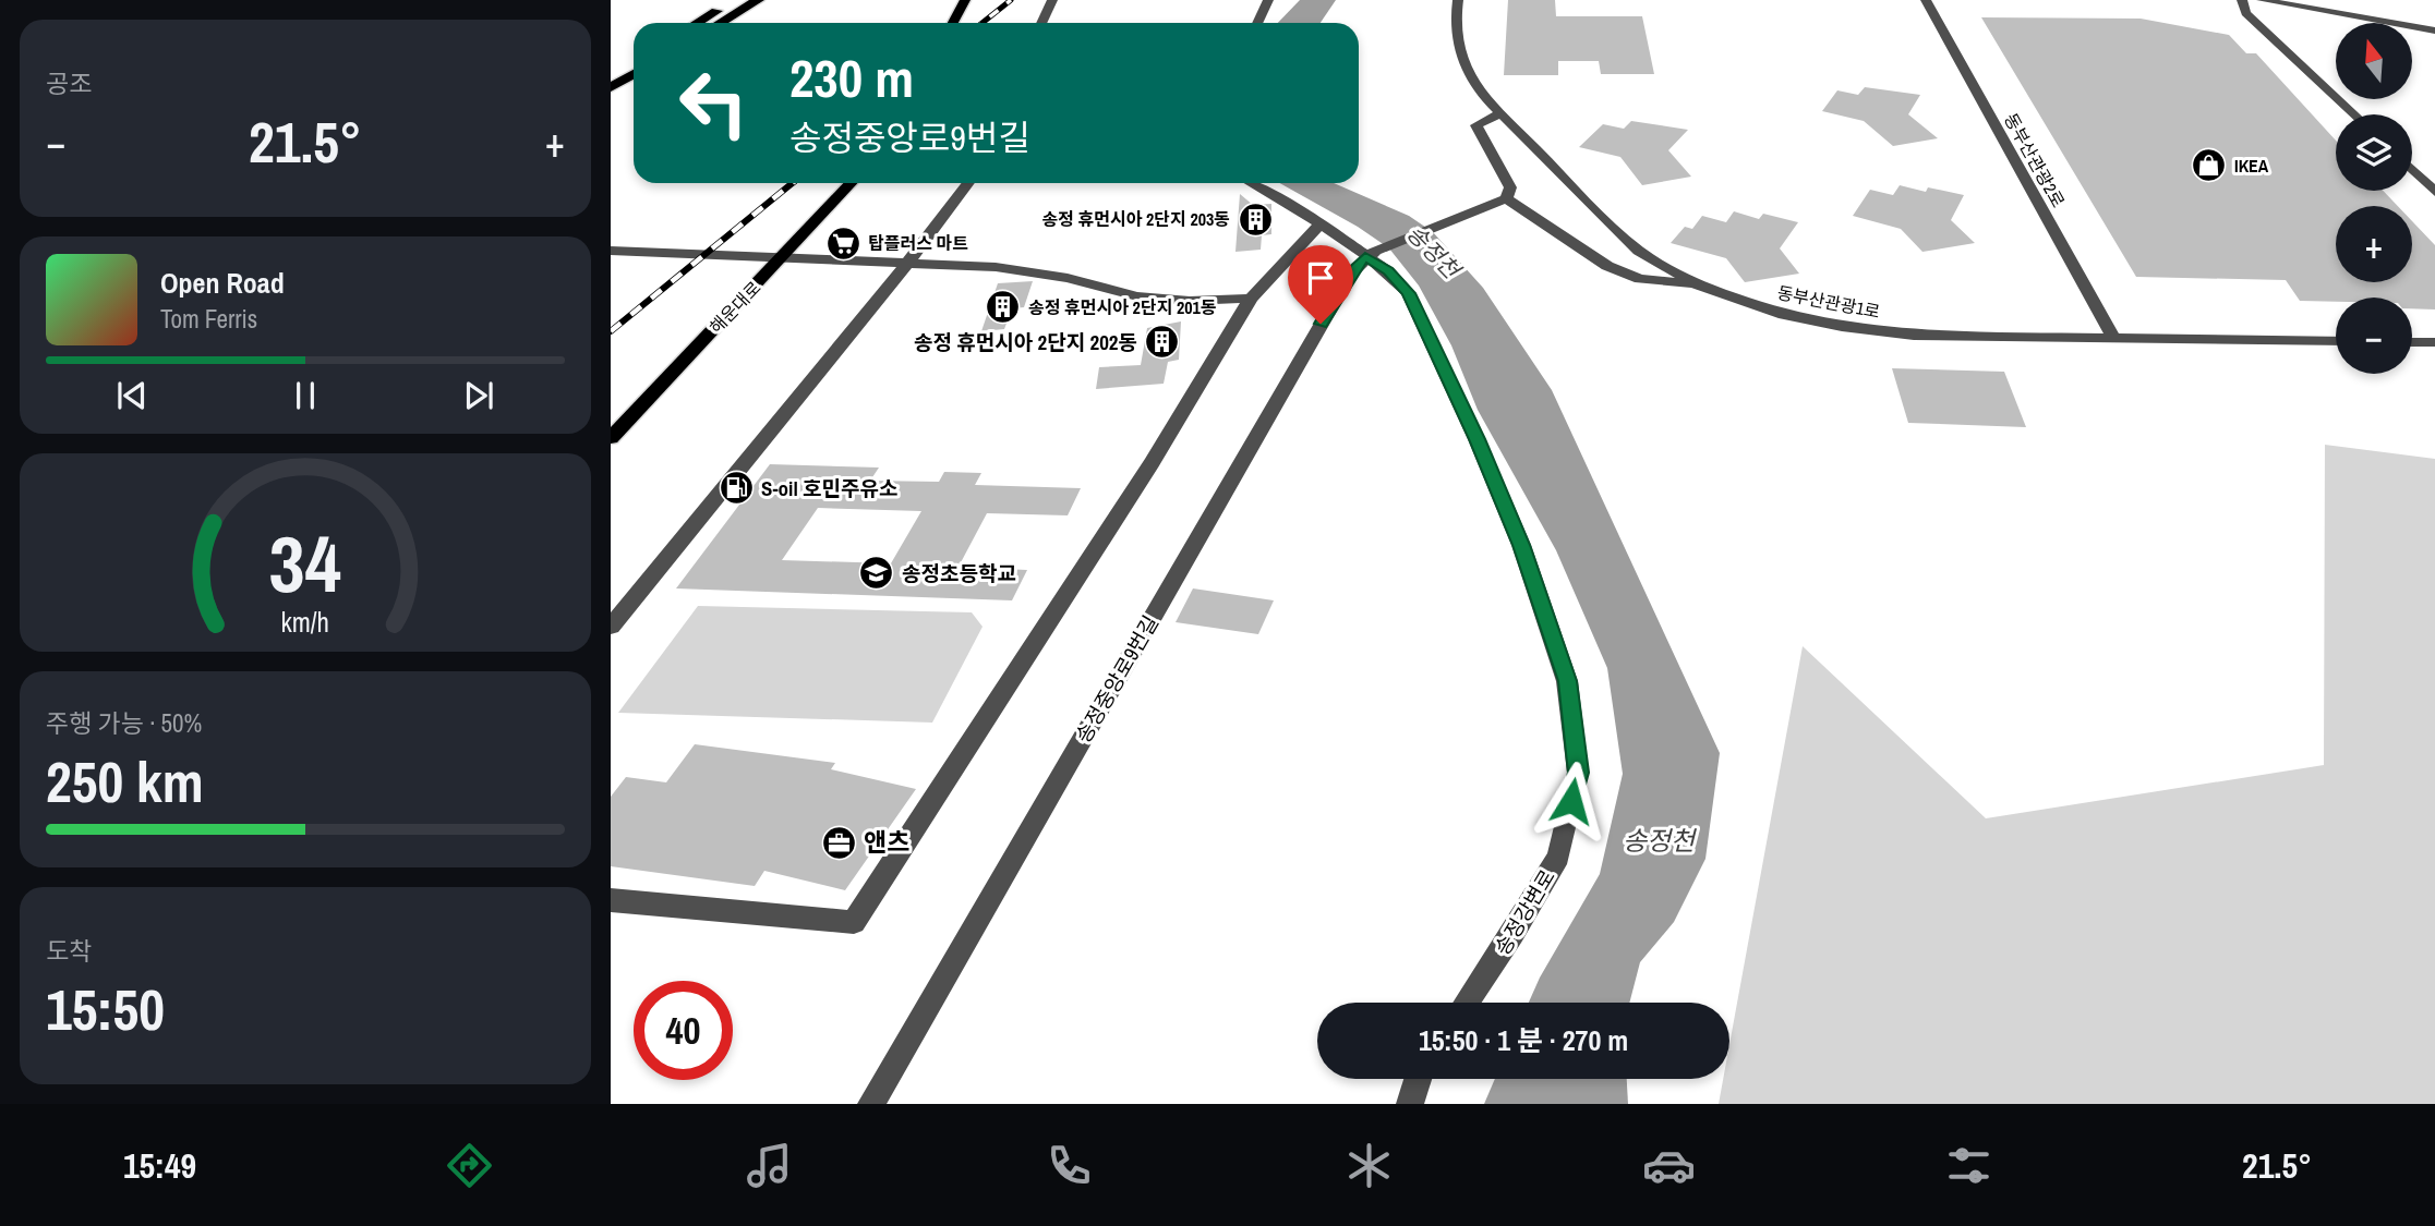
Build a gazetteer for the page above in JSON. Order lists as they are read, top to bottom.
{
  "streets": {
    "main road": ["해운대로"],
    "street": [
      "동부산관광2로",
      "동부산관광1로",
      "송정중앙로9번길",
      "송정강변로"
    ]
  },
  "crossings": [
    ["동부산관광2로", "동부산관광1로"],
    ["송정중앙로9번길", "송정강변로"]
  ],
  "water": ["송정천"],
  "places": {
    "shop": ["IKEA"],
    "building": ["송정 휴먼시아 2단지 203동", "송정 휴먼시아 2단지 201동", "송정 휴먼시아 2단지 202동"],
    "supermarket": ["탑플러스 마트"],
    "fuel station": ["S-oil 호민주유소"],
    "school or university": ["송정초등학교"],
    "office": ["앤츠"]
  },
  "north": "top",
  "page": {
    "tile": [
      "공조",
      ["주행 가능 · 50%", "250 km"],
      ["도착", "15:50"]
    ],
    "map_buttons": ["+", "−"],
    "turn": ["230 m", "송정중앙로9번길"],
    "heat": ["−", "21.5°", "+"],
    "song": ["Open Road", "Tom Ferris"],
    "limit": "40",
    "trip": "15:50 · 1 분 · 270 m",
    "tabs": ["15:49", "21.5°"],
    "gauge": ["34", "km/h"]
  }
}
